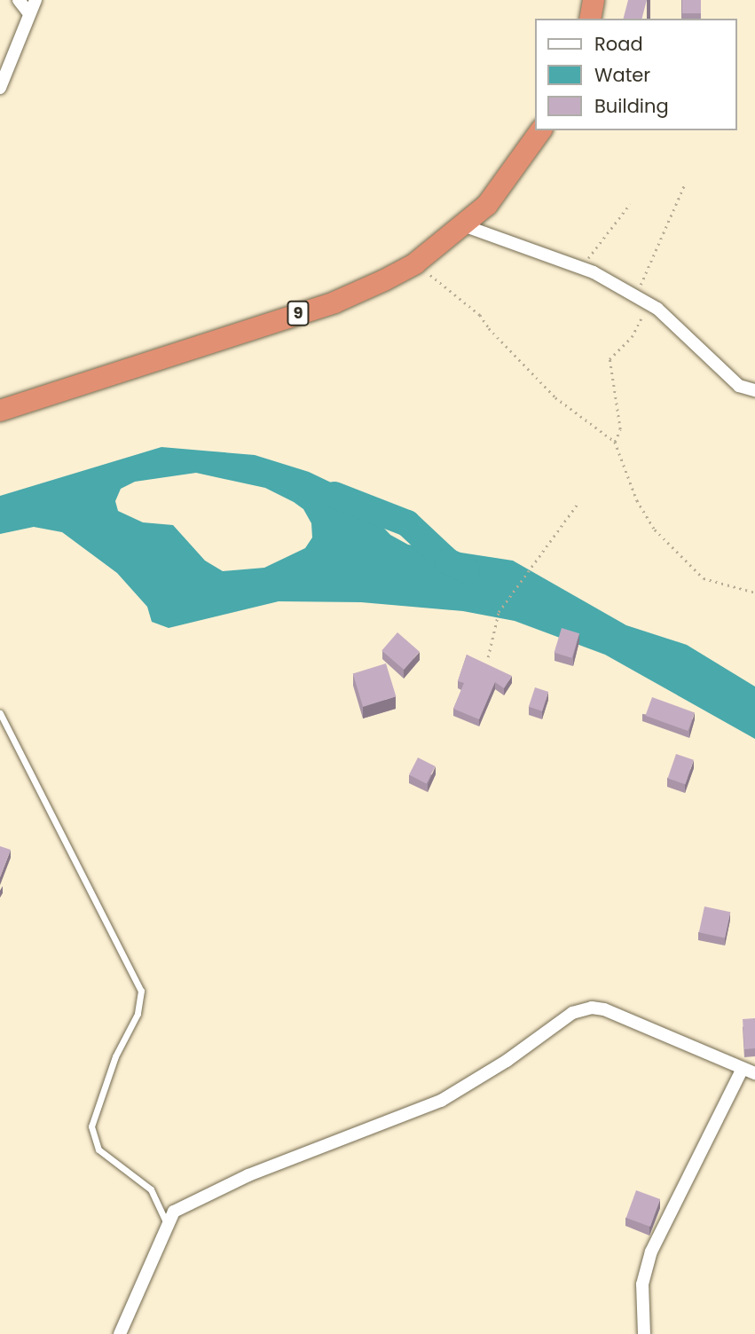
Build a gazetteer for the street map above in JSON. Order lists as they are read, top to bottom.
{
  "streets": {
    "highway": ["9"]
  },
  "legend": ["Road", "Water", "Building"]
}
